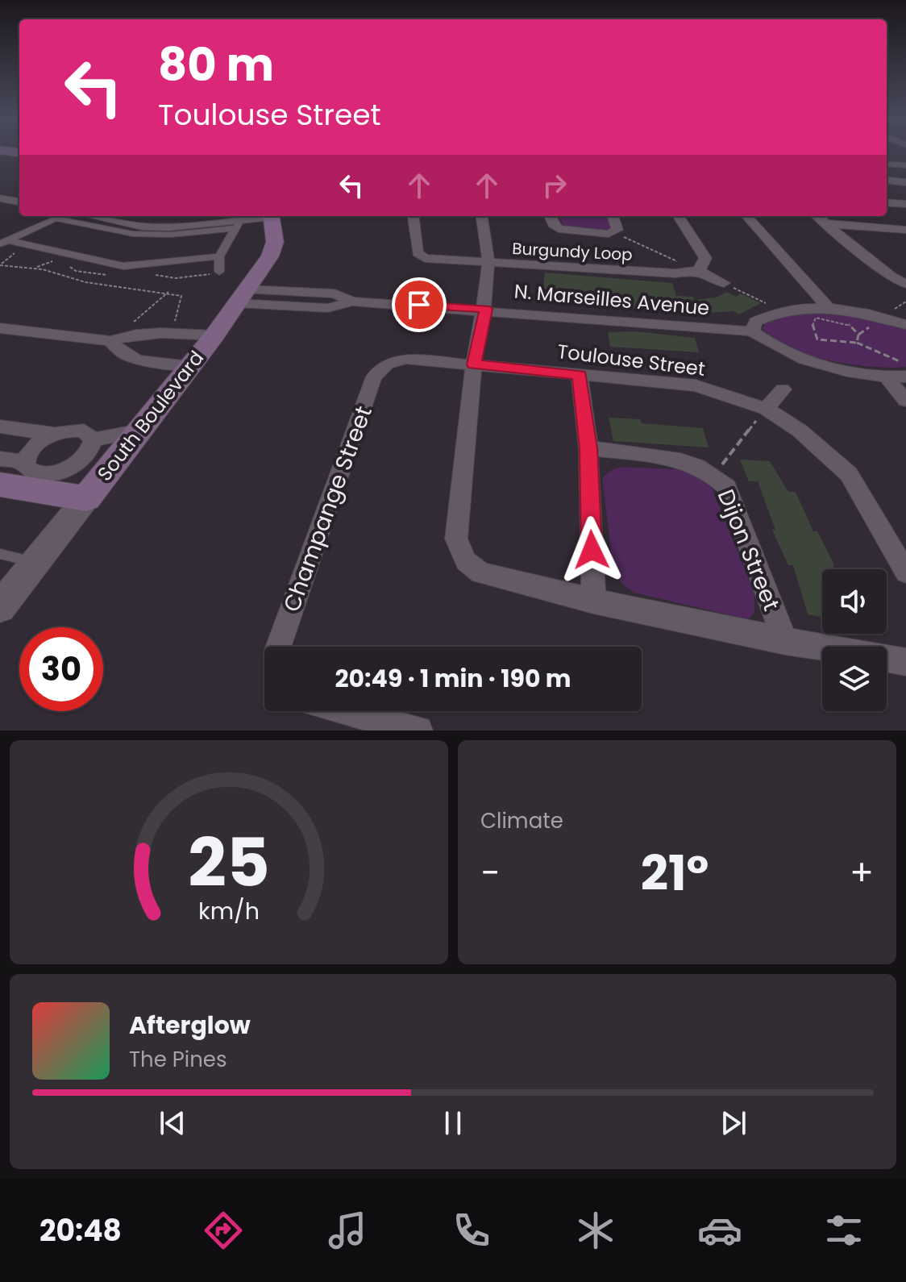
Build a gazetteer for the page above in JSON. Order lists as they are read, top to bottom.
{
  "streets": {
    "main road": ["South Boulevard"],
    "street": [
      "Burgundy Loop",
      "N. Marseilles Avenue",
      "Toulouse Street",
      "Champange Street",
      "Dijon Street"
    ]
  },
  "crossings": [
    ["N. Marseilles Avenue", "South Boulevard"],
    ["Toulouse Street", "Champange Street"]
  ],
  "page": {
    "turn": ["80 m", "Toulouse Street"],
    "limit": "30",
    "trip": "20:49 · 1 min · 190 m",
    "tile": "Climate",
    "heat": ["−", "21°", "+"],
    "song": ["Afterglow", "The Pines"],
    "tabs": "20:48",
    "gauge": ["25", "km/h"]
  }
}
